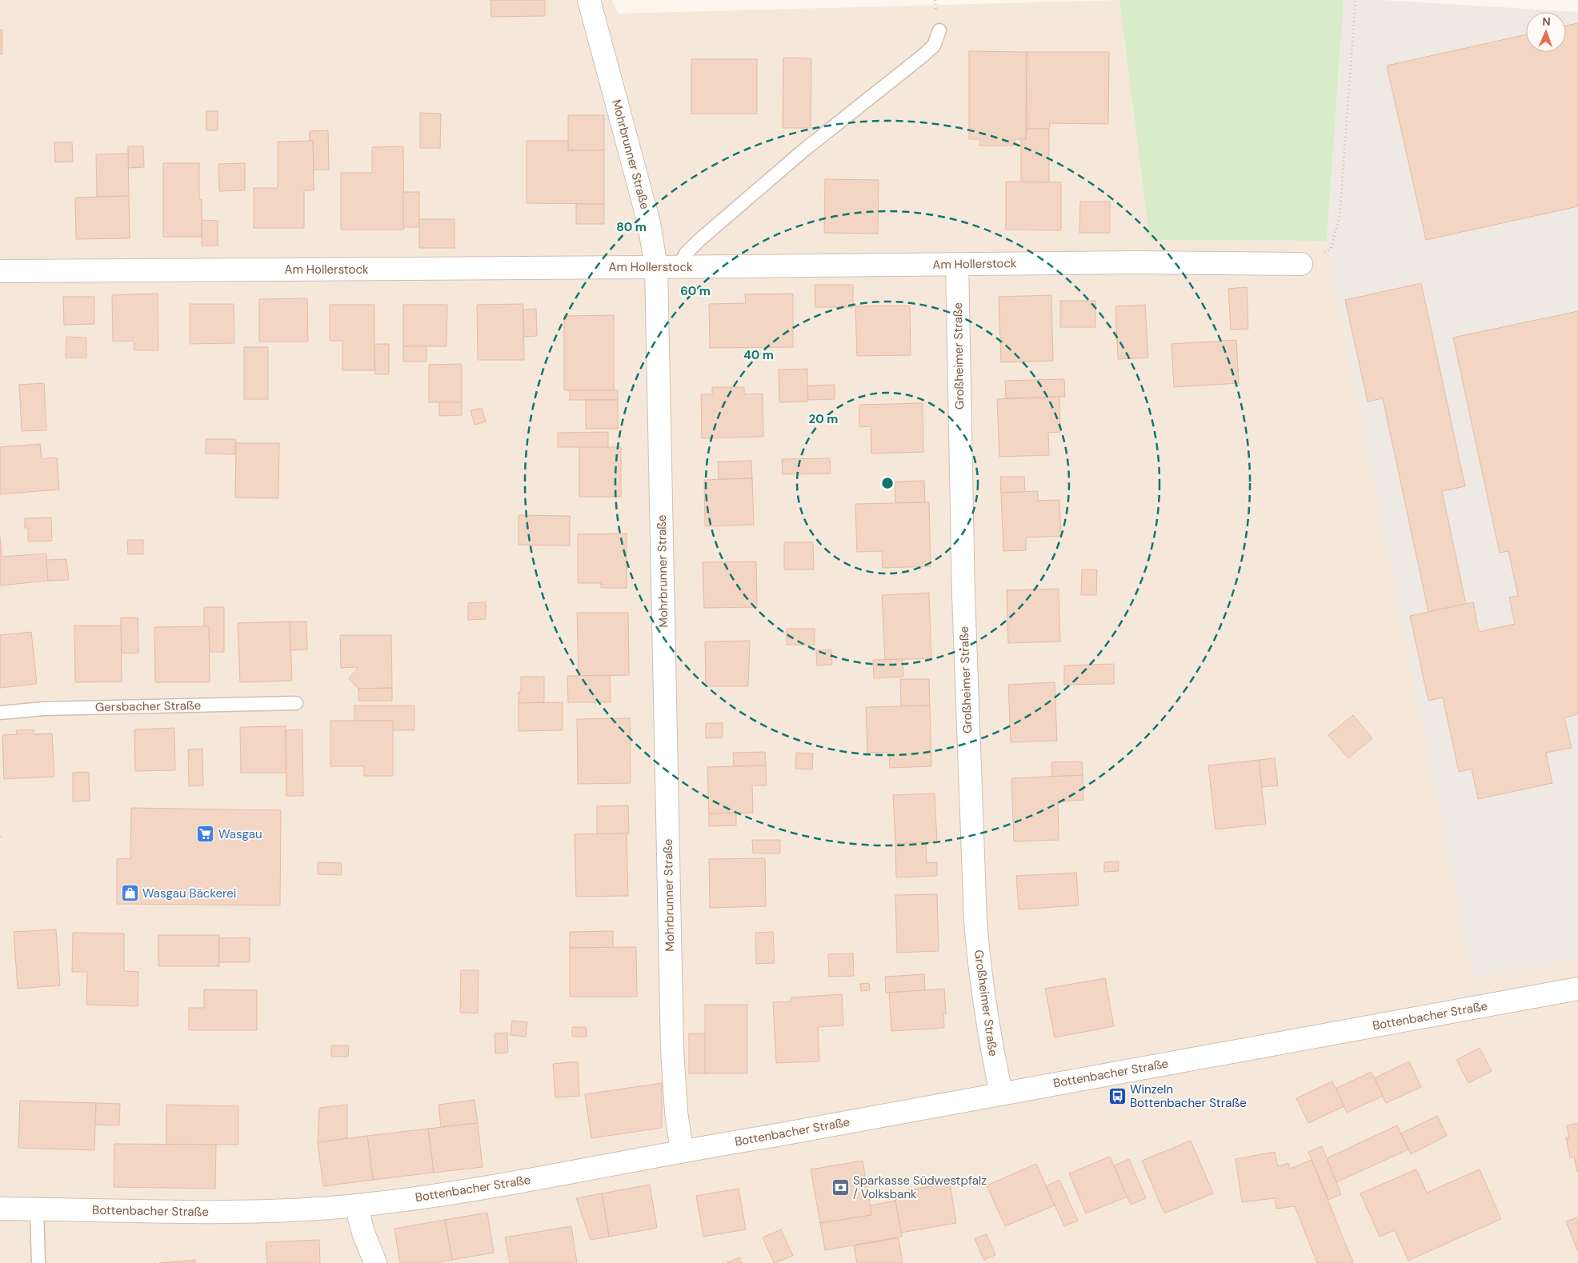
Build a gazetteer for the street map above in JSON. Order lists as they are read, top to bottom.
{
  "streets": {
    "street": [
      "Mohrbrunner Straße",
      "Am Hollerstock",
      "Großheimer Straße",
      "Bottenbacher Straße"
    ],
    "lane": ["Gersbacher Straße"]
  },
  "crossings": [
    ["Mohrbrunner Straße", "Am Hollerstock"],
    ["Mohrbrunner Straße", "Bottenbacher Straße"],
    ["Am Hollerstock", "Großheimer Straße"],
    ["Großheimer Straße", "Bottenbacher Straße"]
  ],
  "places": {
    "supermarket": ["Wasgau"],
    "shop": ["Wasgau Bäckerei"],
    "bus stop": ["Winzeln Bottenbacher Straße"],
    "bank": ["Sparkasse Südwestpfalz / Volksbank"]
  },
  "north": "top",
  "rings": [
    "80 m",
    "60 m",
    "40 m",
    "20 m"
  ]
}
